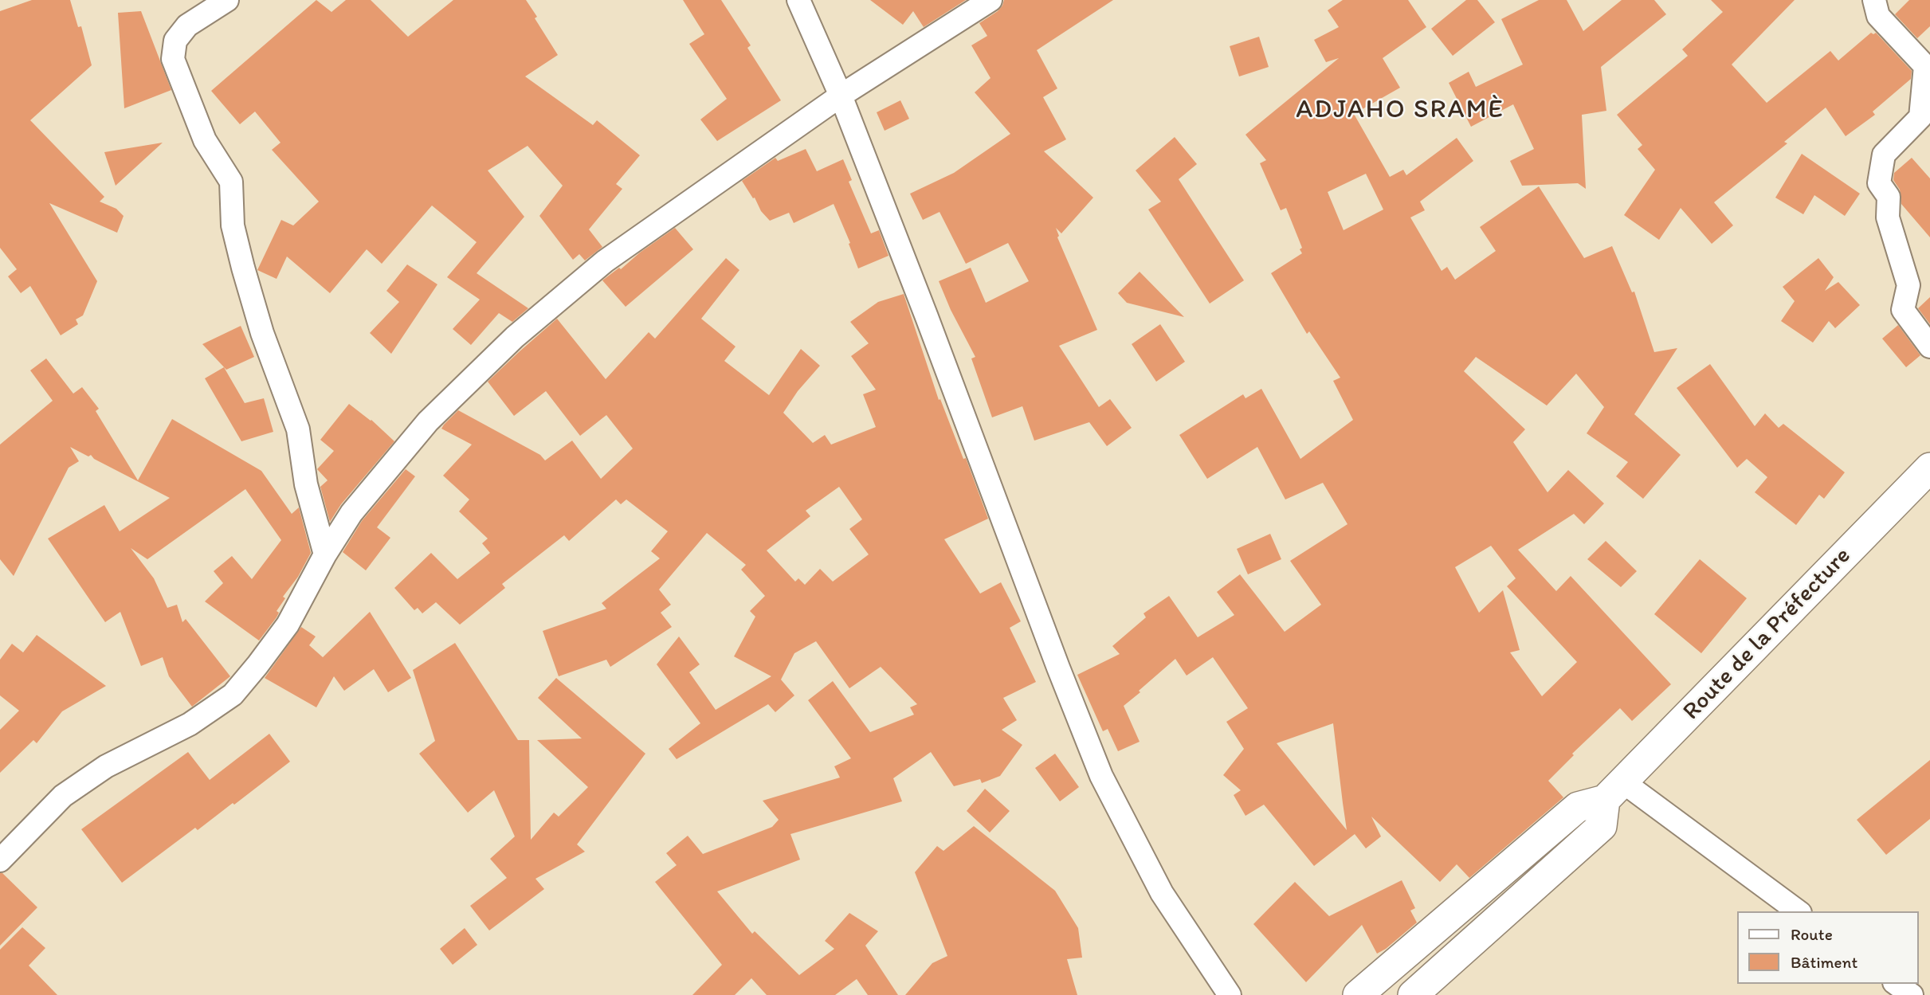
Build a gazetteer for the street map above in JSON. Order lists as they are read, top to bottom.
{
  "streets": {
    "street": ["Route de la Préfecture"]
  },
  "districts": ["ADJAHO SRAMÈ"],
  "legend": ["Route", "Bâtiment"]
}
